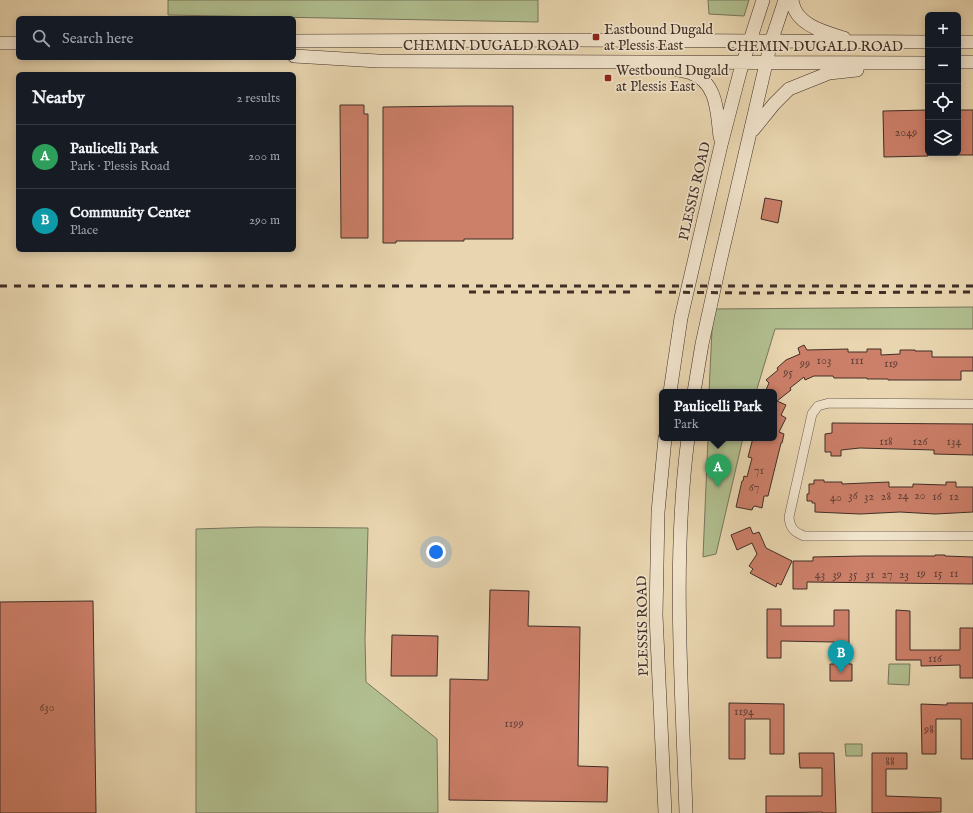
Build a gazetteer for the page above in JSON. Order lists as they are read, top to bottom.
{
  "streets": {
    "main road": ["CHEMIN DUGALD ROAD", "PLESSIS ROAD"]
  },
  "crossings": [
    ["CHEMIN DUGALD ROAD", "PLESSIS ROAD"]
  ],
  "places": {
    "transit": ["Eastbound Dugald at Plessis East", "Westbound Dugald at Plessis East"]
  },
  "house_numbers": [
    "2049",
    "103",
    "111",
    "99",
    "119",
    "95",
    "118",
    "126",
    "134",
    "71",
    "67",
    "36",
    "24",
    "20",
    "32",
    "28",
    "16",
    "12",
    "40",
    "19",
    "15",
    "11",
    "43",
    "39",
    "35",
    "31",
    "27",
    "23",
    "116",
    "630",
    "1194",
    "1199",
    "98",
    "88"
  ],
  "page": {
    "map_buttons": ["+", "−"],
    "search": "Search here",
    "heading": ["Nearby", "2 results"],
    "list": [
      {
        "mark": "A",
        "name": "Paulicelli Park",
        "note": "Park · Plessis Road",
        "value": "200 m"
      },
      {
        "mark": "B",
        "name": "Community Center",
        "note": "Place",
        "value": "290 m"
      }
    ],
    "popup": ["Paulicelli Park", "Park"],
    "pins": ["A", "B"]
  }
}
